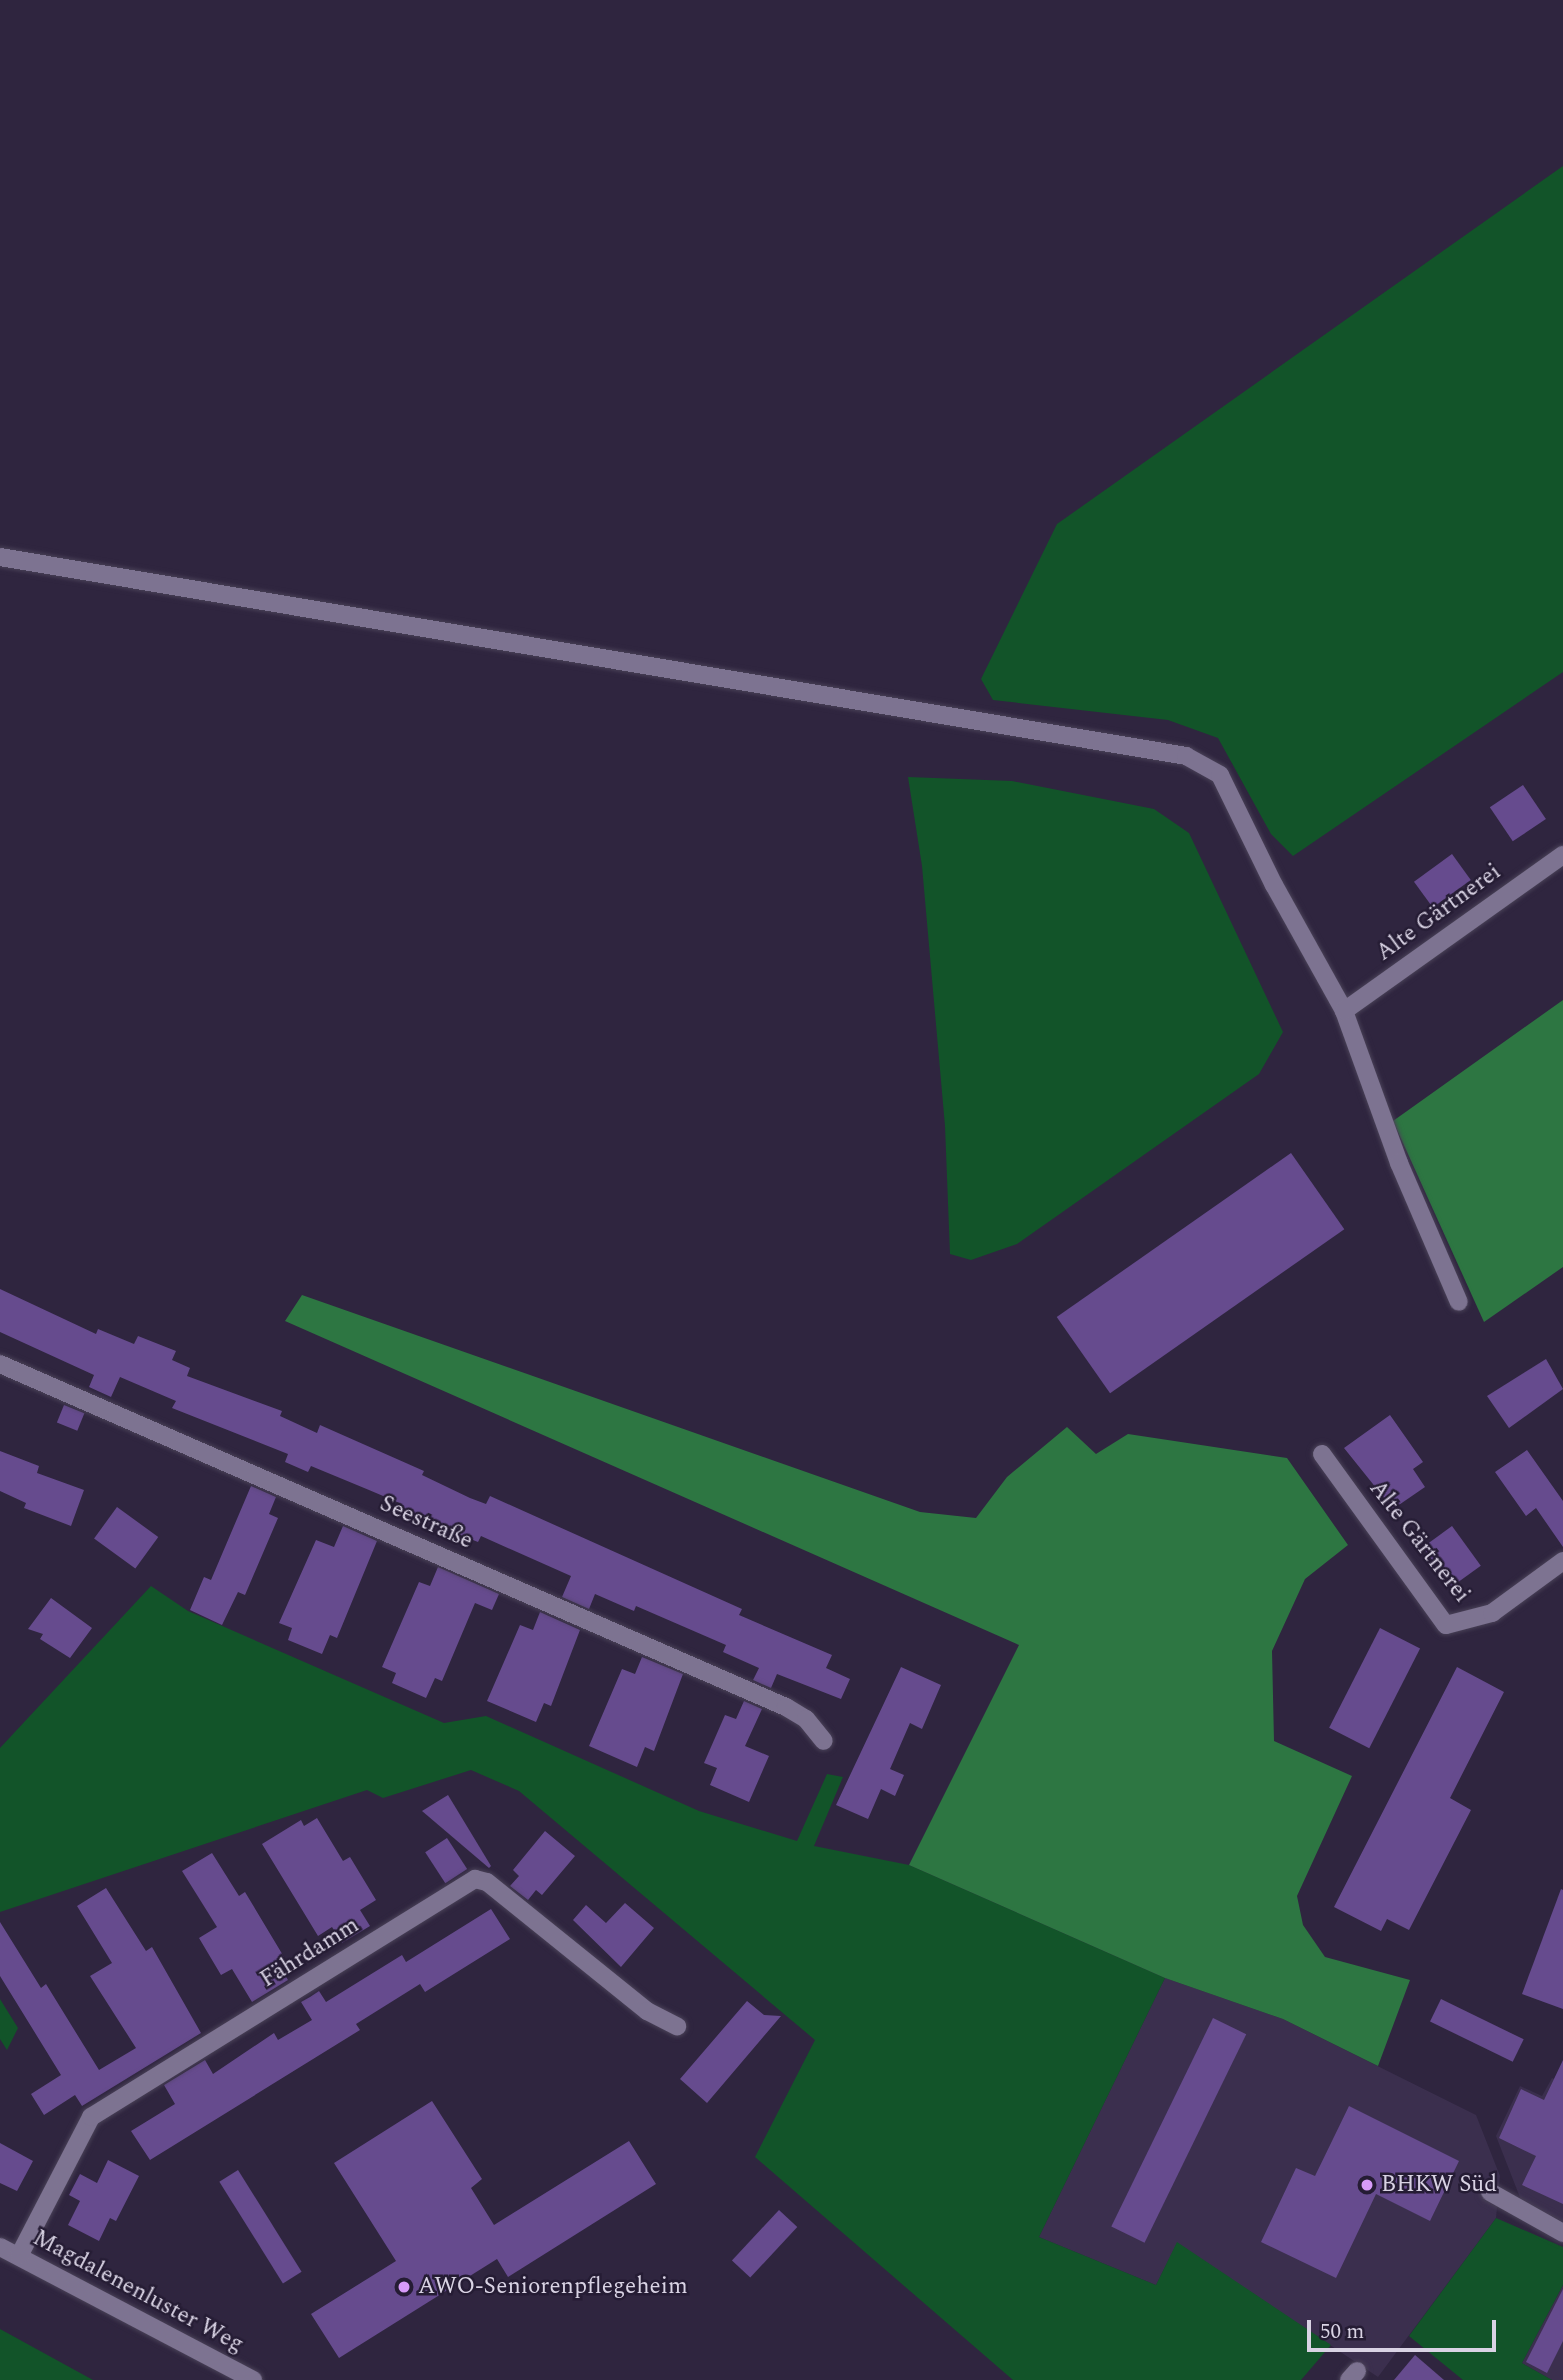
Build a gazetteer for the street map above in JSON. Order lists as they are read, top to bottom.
{
  "streets": {
    "street": [
      "Alte Gärtnerei",
      "Seestraße",
      "Fährdamm",
      "Magdalenenluster Weg"
    ]
  },
  "crossings": [
    ["Fährdamm", "Magdalenenluster Weg"]
  ],
  "places": ["BHKW Süd", "AWO-Seniorenpflegeheim"],
  "scale_bar": "50 m"
}
